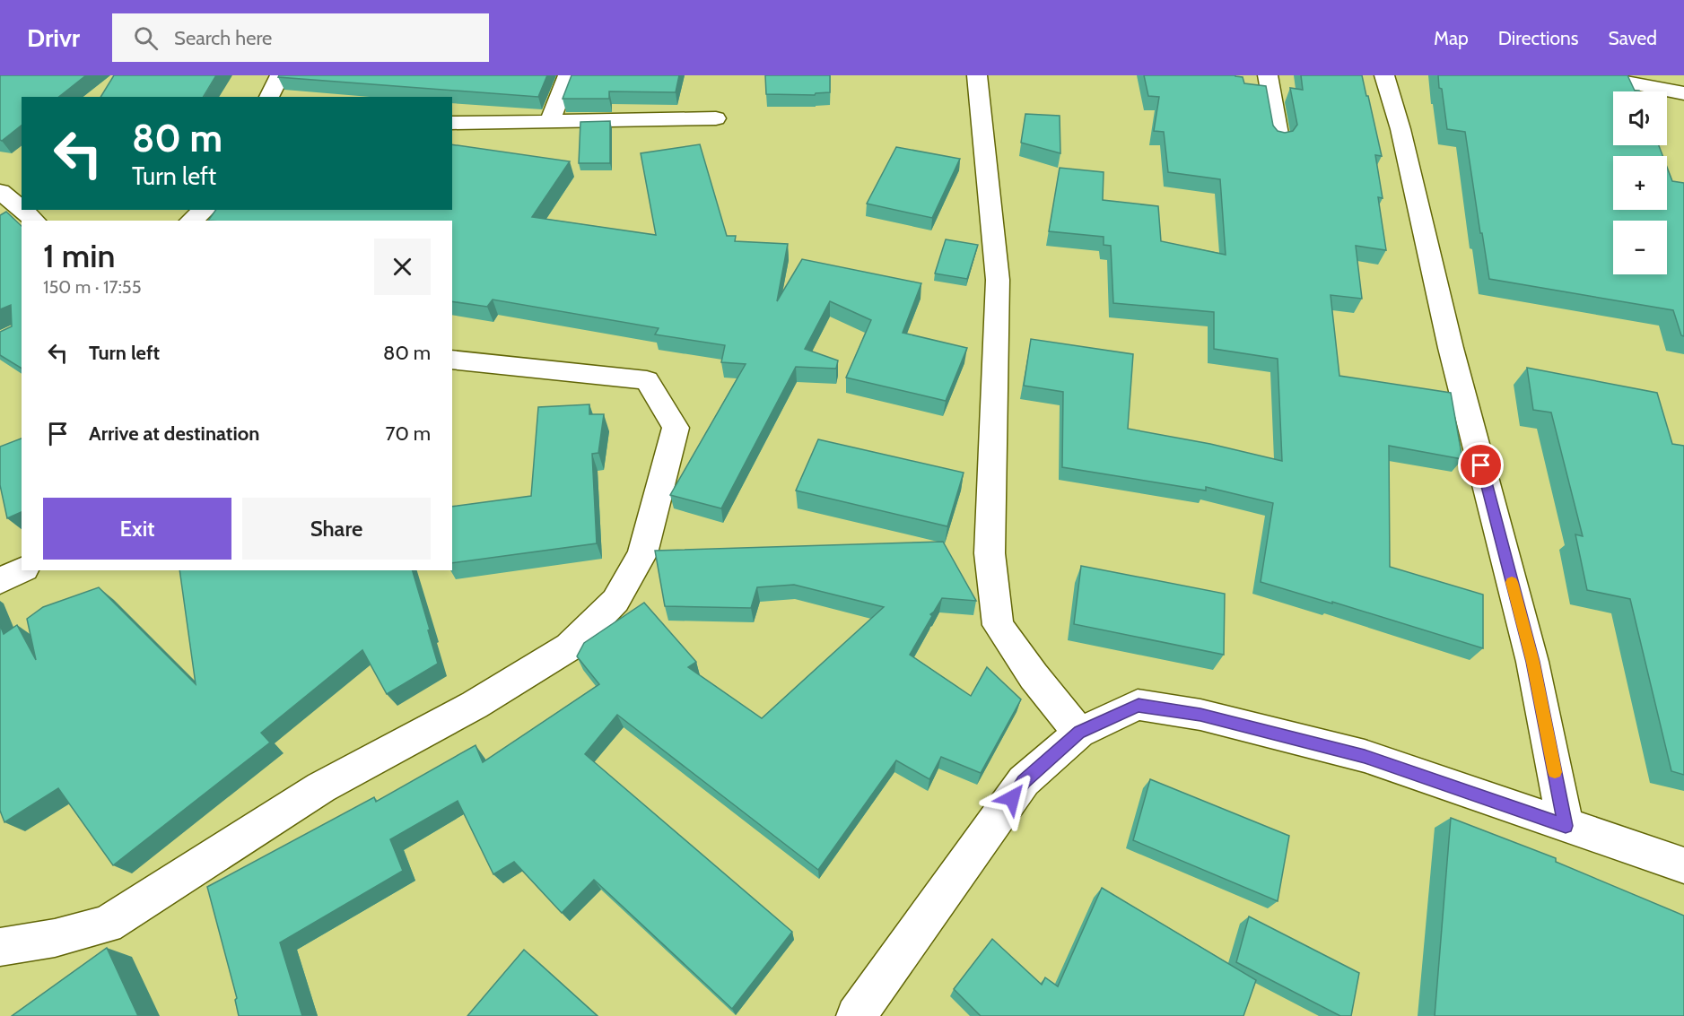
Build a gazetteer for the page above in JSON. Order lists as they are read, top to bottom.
{
  "page": {
    "header": "Drivr",
    "search": "Search here",
    "nav": ["Map", "Directions", "Saved"],
    "map_buttons": ["+", "−"],
    "turn": ["80 m", "Turn left"],
    "heading": ["1 min", "150 m · 17:55"],
    "list": [
      {
        "name": "Turn left",
        "value": "80 m"
      },
      {
        "name": "Arrive at destination",
        "value": "70 m"
      }
    ],
    "buttons": ["Exit", "Share"]
  }
}
